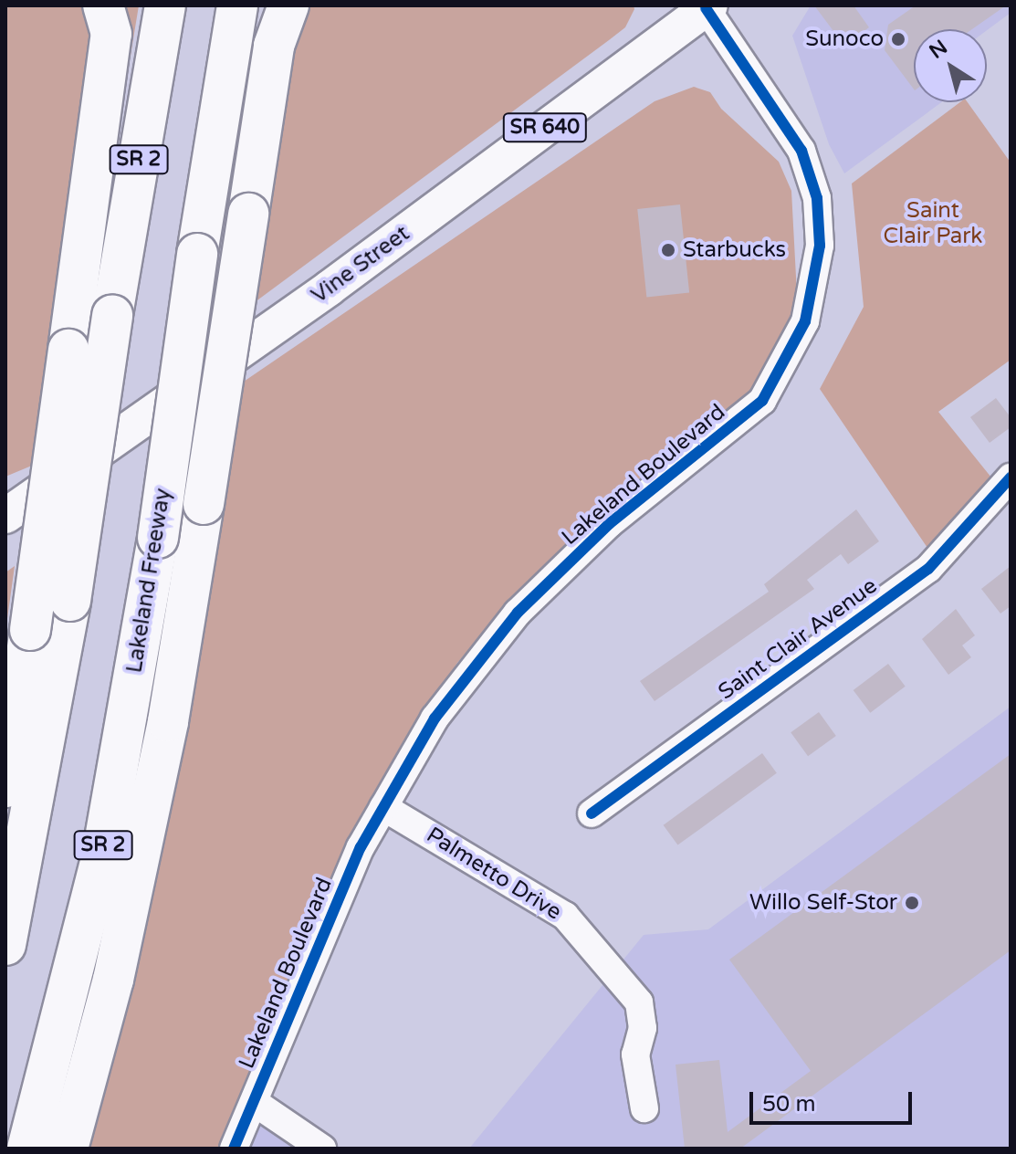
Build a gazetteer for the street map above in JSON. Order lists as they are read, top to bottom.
{
  "streets": {
    "highway": ["SR 2", "Lakeland Freeway"],
    "main road": ["SR 640", "Vine Street"],
    "street": ["Lakeland Boulevard", "Saint Clair Avenue", "Palmetto Drive"]
  },
  "crossings": [
    ["Vine Street", "Lakeland Boulevard"],
    ["Lakeland Boulevard", "Palmetto Drive"]
  ],
  "parks": ["Saint Clair Park"],
  "places": ["Sunoco", "Starbucks", "Willo Self-Stor"],
  "scale_bar": "50 m",
  "north": "top left"
}
